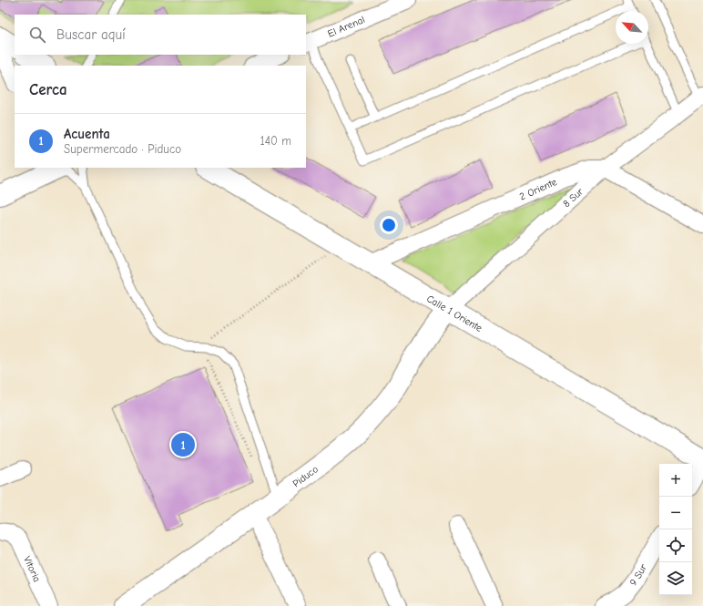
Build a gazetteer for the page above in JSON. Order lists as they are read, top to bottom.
{
  "streets": {
    "main road": ["Calle 1 Oriente", "Piduco"],
    "street": [
      "El Arenal",
      "2 Oriente",
      "8 Sur",
      "Vitoria",
      "9 Sur"
    ]
  },
  "crossings": [
    ["2 Oriente", "8 Sur"],
    ["2 Oriente", "Calle 1 Oriente"],
    ["8 Sur", "Calle 1 Oriente"],
    ["8 Sur", "Piduco"],
    ["Calle 1 Oriente", "Piduco"]
  ],
  "north": "top left",
  "page": {
    "search": "Buscar aquí",
    "heading": "Cerca",
    "list": [
      {
        "mark": "1",
        "name": "Acuenta",
        "note": "Supermercado · Piduco",
        "value": "140 m"
      }
    ],
    "pins": "1",
    "map_buttons": ["+", "−"]
  }
}
